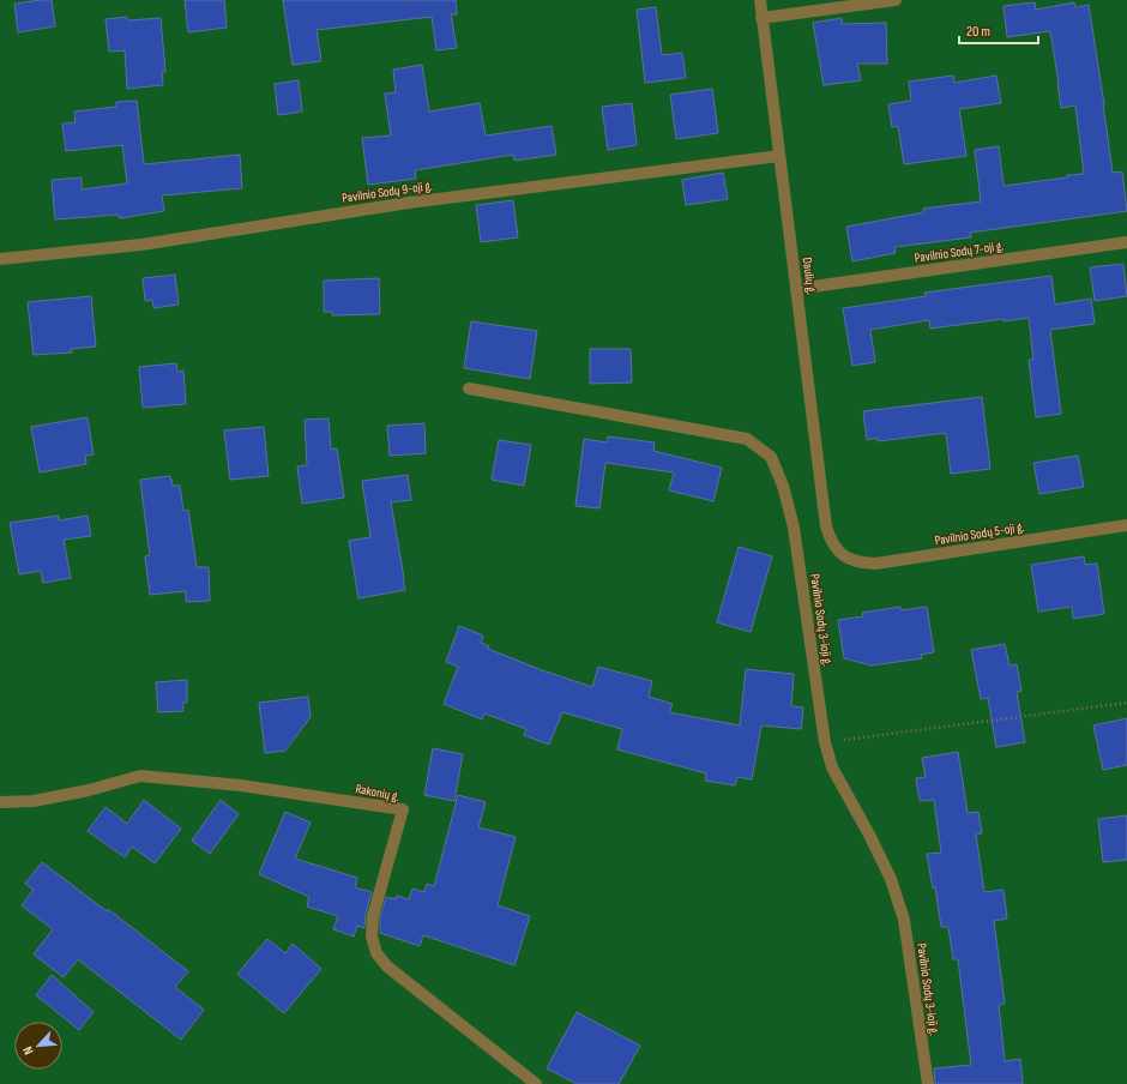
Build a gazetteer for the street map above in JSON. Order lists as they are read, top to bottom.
{
  "streets": {
    "street": [
      "Pavilnio Sodų 9-oji g.",
      "Pavilnio Sodų 7-oji g.",
      "Daulių g.",
      "Pavilnio Sodų 5-oji g.",
      "Pavilnio Sodų 3-ioji g.",
      "Rakonių g."
    ]
  },
  "crossings": [
    ["Pavilnio Sodų 9-oji g.", "Daulių g."],
    ["Pavilnio Sodų 7-oji g.", "Daulių g."],
    ["Daulių g.", "Pavilnio Sodų 5-oji g."]
  ],
  "scale_bar": "20 m",
  "north": "bottom left"
}
